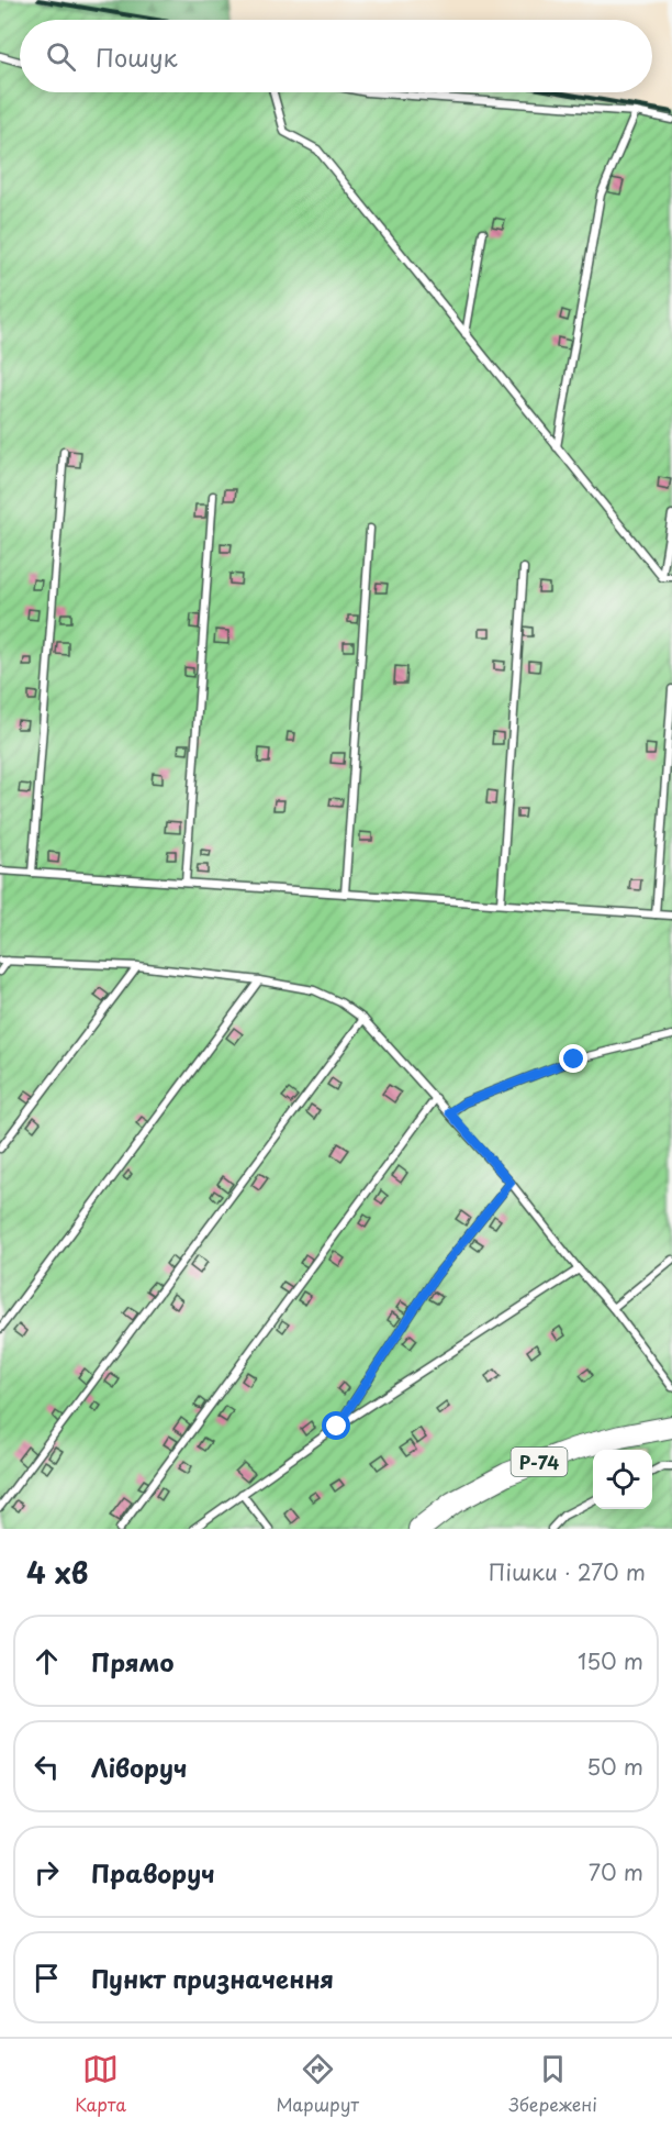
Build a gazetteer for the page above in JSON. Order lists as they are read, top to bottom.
{
  "streets": {
    "main road": ["Р-74"]
  },
  "page": {
    "search": "Пошук",
    "heading": ["4 хв", "Пішки · 270 m"],
    "list": [
      ["Прямо", "150 m"],
      ["Ліворуч", "50 m"],
      ["Праворуч", "70 m"],
      "Пункт призначення"
    ],
    "nav": ["Карта", "Маршрут", "Збережені"]
  }
}
